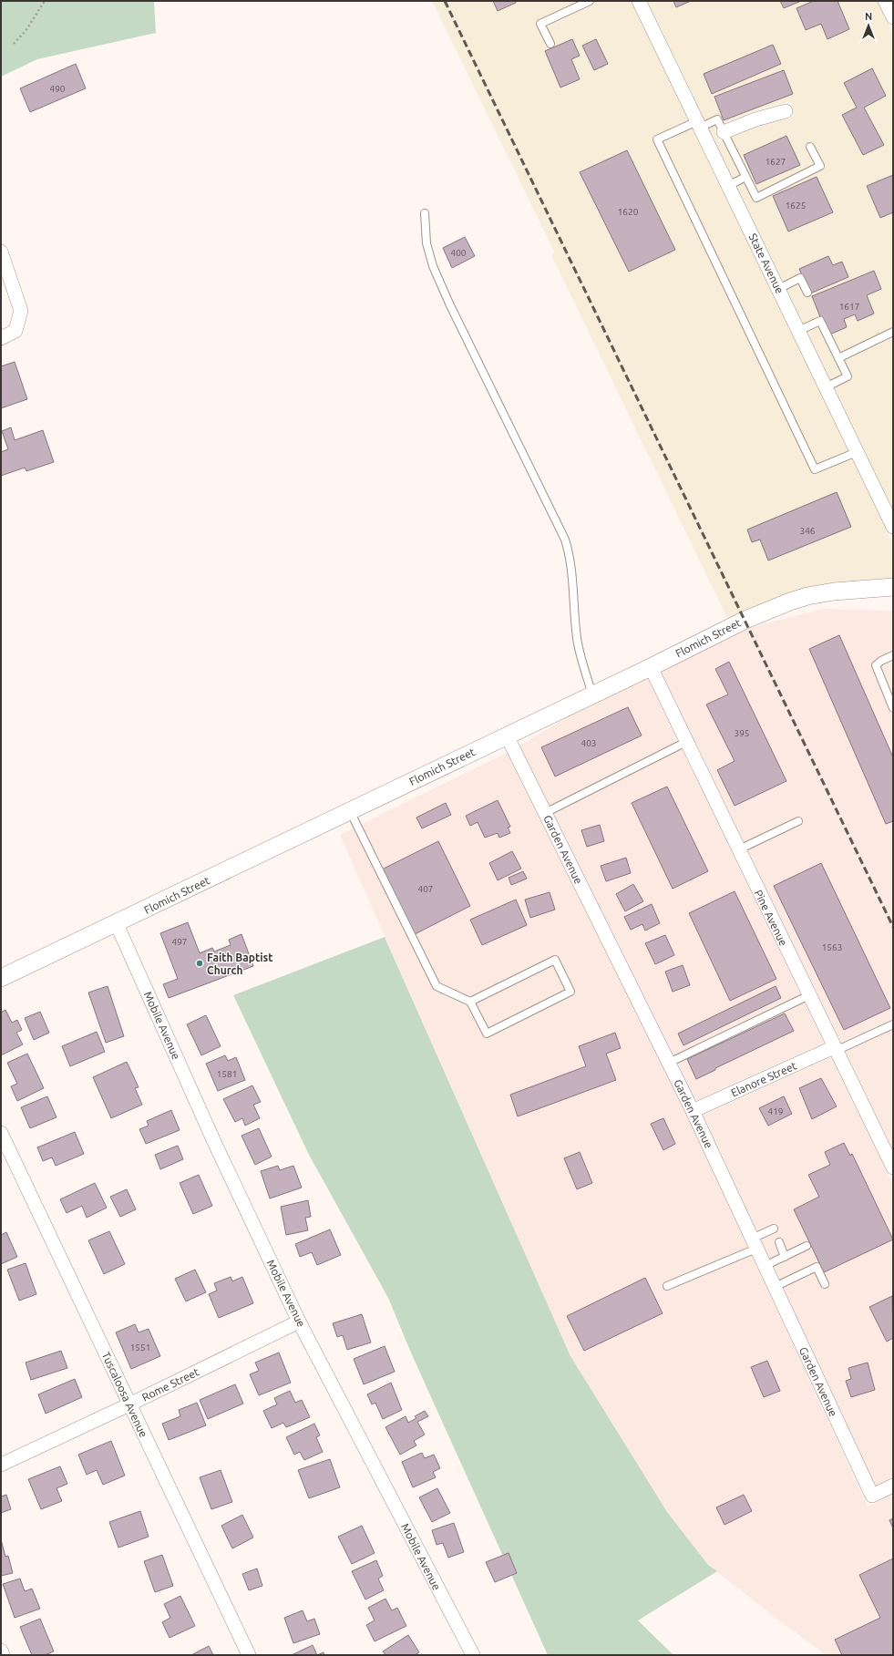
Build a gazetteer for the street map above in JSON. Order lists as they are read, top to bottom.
{
  "streets": {
    "street": [
      "State Avenue",
      "Flomich Street",
      "Garden Avenue",
      "Pine Avenue",
      "Mobile Avenue",
      "Elanore Street",
      "Rome Street",
      "Tuscaloosa Avenue"
    ]
  },
  "crossings": [
    ["Flomich Street", "Garden Avenue"],
    ["Flomich Street", "Pine Avenue"],
    ["Flomich Street", "Mobile Avenue"],
    ["Garden Avenue", "Elanore Street"],
    ["Pine Avenue", "Elanore Street"],
    ["Mobile Avenue", "Rome Street"],
    ["Rome Street", "Tuscaloosa Avenue"]
  ],
  "places": ["Faith Baptist Church"],
  "house_numbers": [
    "490",
    "1627",
    "1625",
    "1620",
    "400",
    "1617",
    "346",
    "395",
    "403",
    "407",
    "497",
    "1563",
    "1581",
    "419",
    "1551"
  ],
  "north": "top"
}
